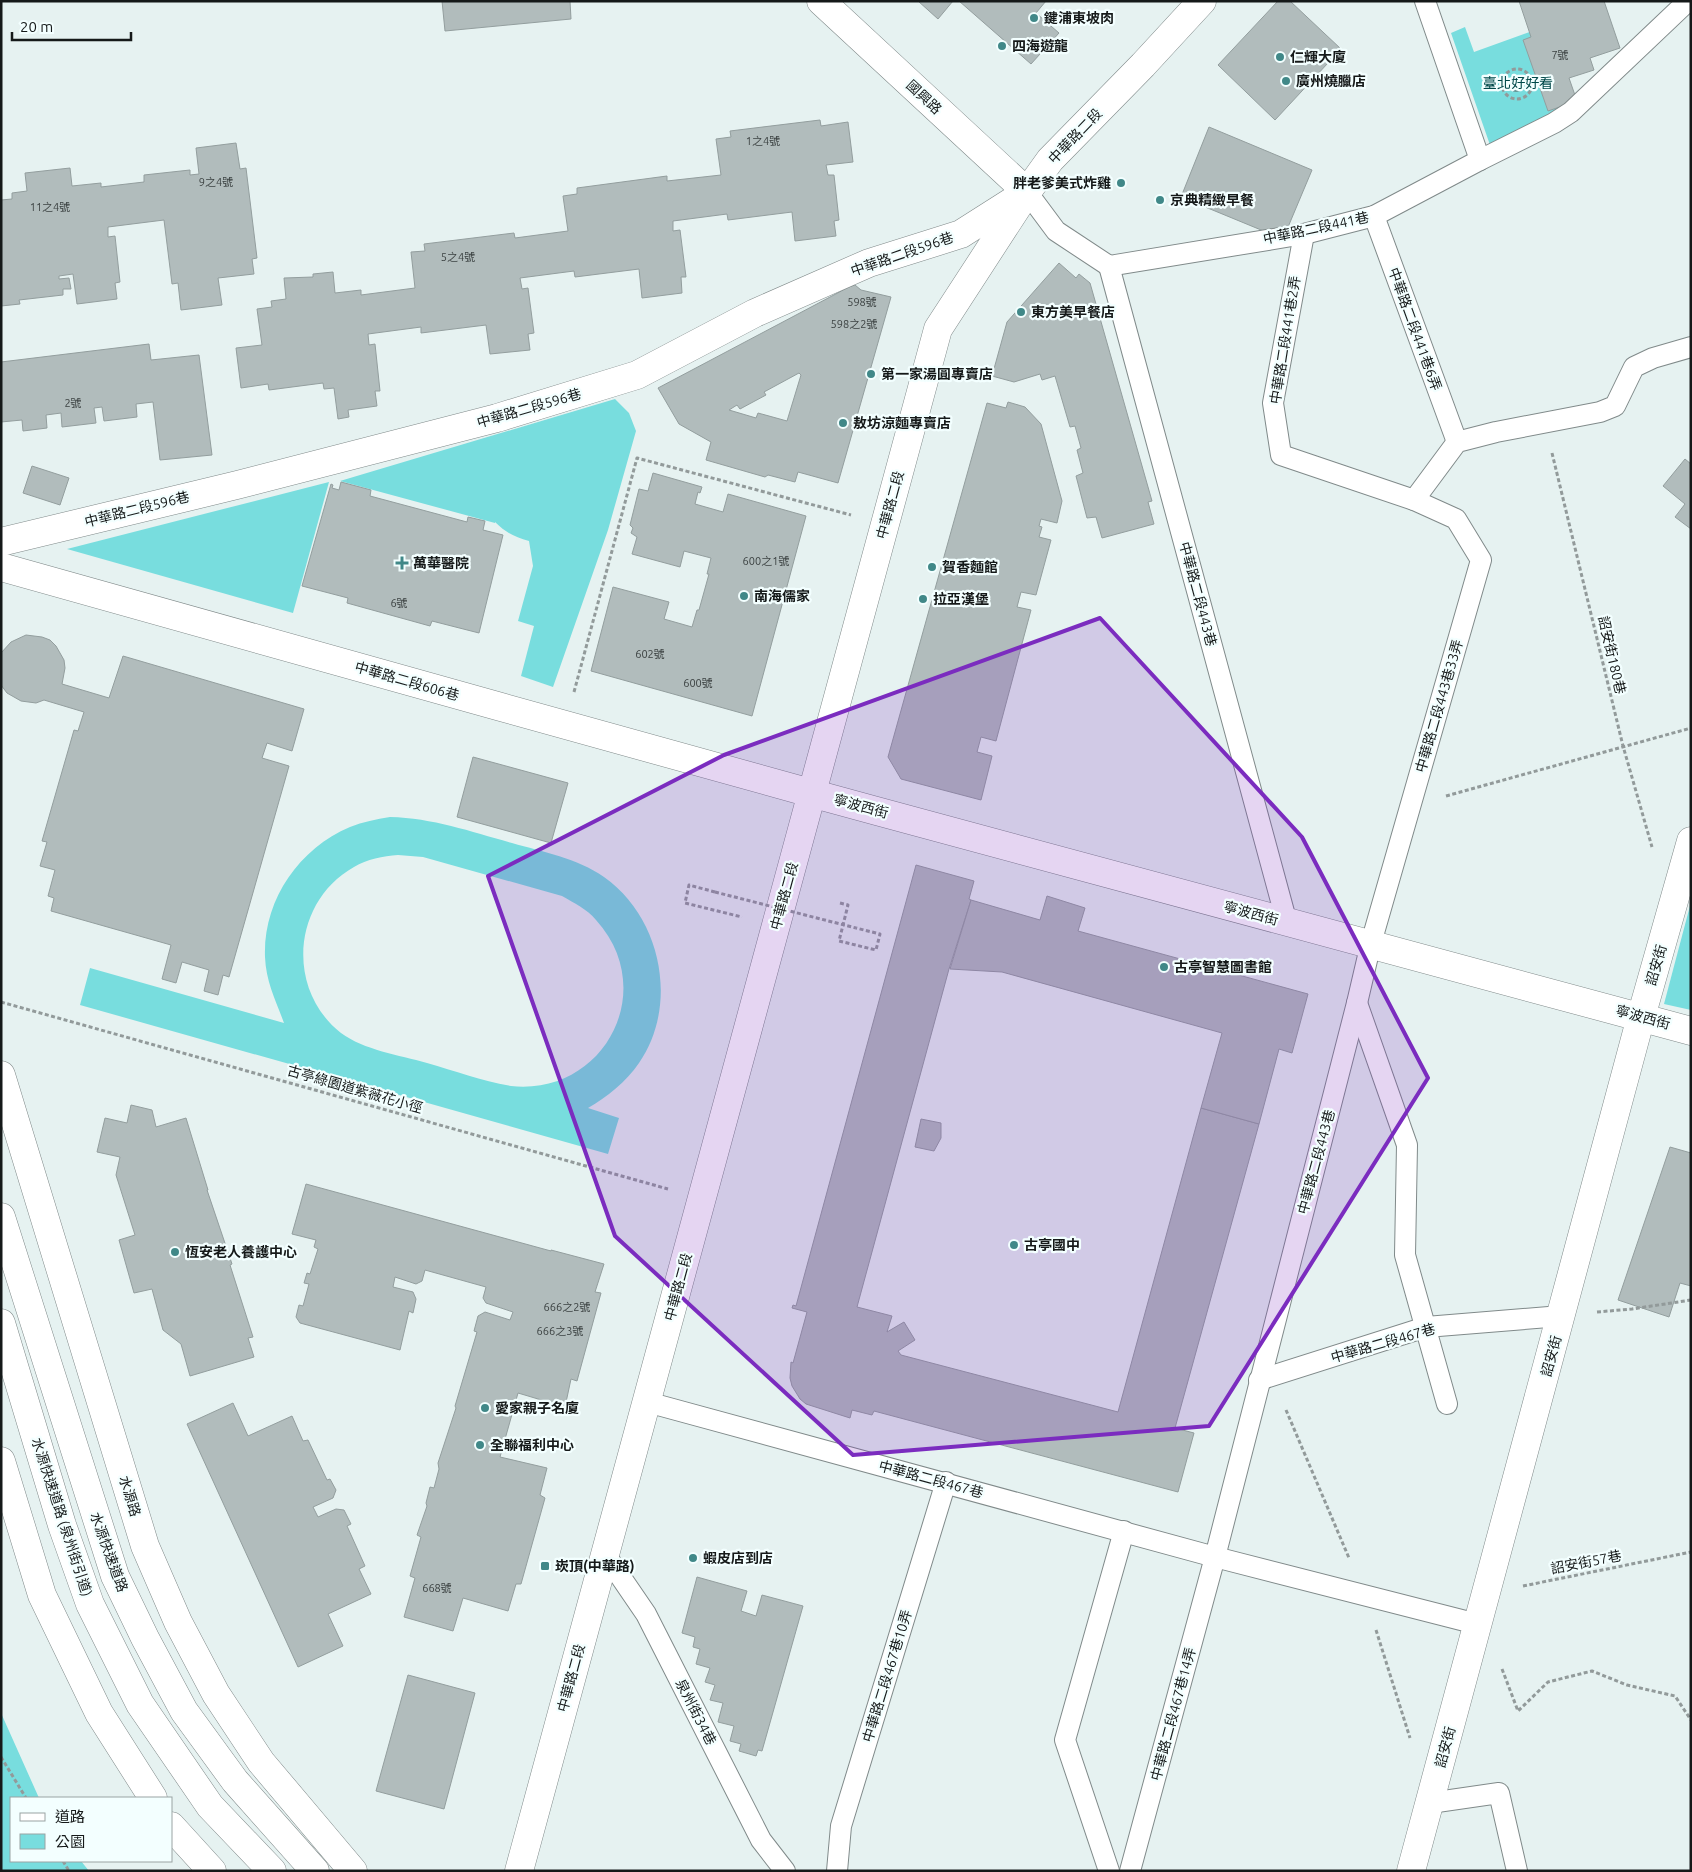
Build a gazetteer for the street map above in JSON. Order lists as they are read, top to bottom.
{
  "streets": {
    "main road": [
      "國興路",
      "中華路二段",
      "中華路二段596巷",
      "中華路二段606巷",
      "寧波西街",
      "詔安街",
      "水源路",
      "水源快速道路 (泉州街引道)",
      "水源快速道路"
    ],
    "lane": [
      "中華路二段441巷",
      "中華路二段441巷6弄",
      "中華路二段441巷2弄",
      "中華路二段443巷",
      "中華路二段443巷33弄",
      "中華路二段467巷",
      "中華路二段467巷10弄",
      "泉州街34巷",
      "中華路二段467巷14弄"
    ],
    "path": ["詔安街180巷", "古亭綠園道紫薇花小徑", "詔安街57巷"]
  },
  "crossings": [
    ["國興路", "中華路二段"],
    ["國興路", "中華路二段596巷"],
    ["中華路二段", "中華路二段596巷"],
    ["中華路二段", "中華路二段606巷"],
    ["中華路二段", "寧波西街"],
    ["中華路二段", "古亭綠園道紫薇花小徑"],
    ["中華路二段", "中華路二段467巷"],
    ["中華路二段", "泉州街34巷"],
    ["中華路二段441巷", "中華路二段441巷6弄"],
    ["中華路二段441巷", "中華路二段441巷2弄"],
    ["中華路二段441巷", "中華路二段443巷"],
    ["中華路二段441巷2弄", "中華路二段443巷33弄"],
    ["中華路二段443巷", "中華路二段443巷33弄"],
    ["中華路二段443巷", "寧波西街"],
    ["中華路二段443巷", "中華路二段467巷"],
    ["詔安街180巷", "詔安街"],
    ["中華路二段606巷", "寧波西街"],
    ["中華路二段443巷33弄", "寧波西街"],
    ["寧波西街", "詔安街"],
    ["詔安街", "中華路二段467巷"],
    ["詔安街", "詔安街57巷"],
    ["中華路二段467巷", "中華路二段467巷10弄"],
    ["中華路二段467巷", "中華路二段467巷14弄"]
  ],
  "parks": ["臺北好好看"],
  "places": {
    "other": [
      "鍵浦東坡肉",
      "四海遊龍",
      "仁輝大廈",
      "廣州燒臘店",
      "胖老爹美式炸雞",
      "京典精緻早餐",
      "東方美早餐店",
      "第一家湯圓專賣店",
      "敖坊涼麵專賣店",
      "賀香麵館",
      "南海儒家",
      "拉亞漢堡",
      "古亭智慧圖書館",
      "古亭國中",
      "恆安老人養護中心",
      "愛家親子名廈",
      "全聯福利中心",
      "蝦皮店到店"
    ],
    "health": ["萬華醫院"],
    "transit": ["崁頂(中華路)"]
  },
  "house_numbers": [
    "7號",
    "1之4號",
    "9之4號",
    "11之4號",
    "5之4號",
    "598號",
    "598之2號",
    "2號",
    "600之1號",
    "6號",
    "602號",
    "600號",
    "666之2號",
    "666之3號",
    "668號"
  ],
  "legend": ["道路", "公園"],
  "scale_bar": "20 m"
}
